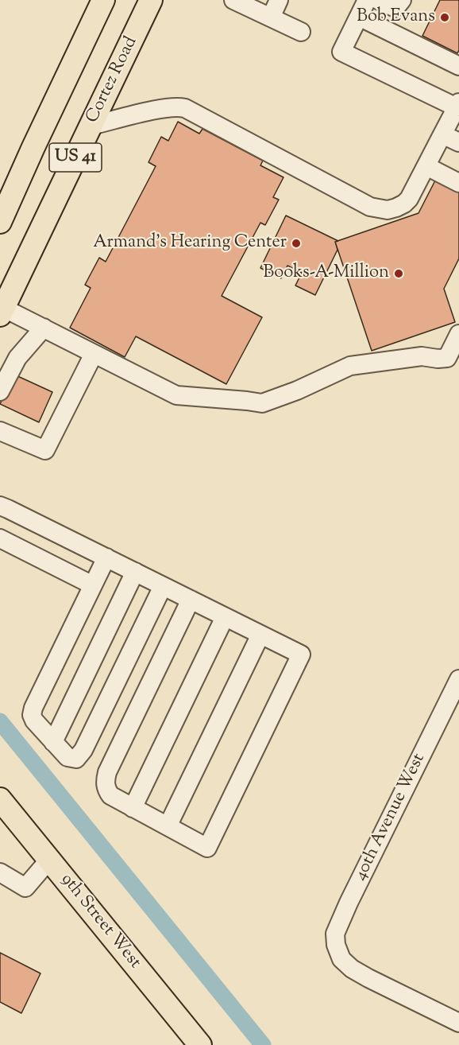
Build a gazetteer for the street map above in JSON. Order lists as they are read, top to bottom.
{
  "streets": {
    "main road": ["Cortez Road", "US 41", "9th Street West"],
    "street": ["40th Avenue West"]
  },
  "places": ["Bob Evans", "Armand's Hearing Center", "Books-A-Million"]
}
